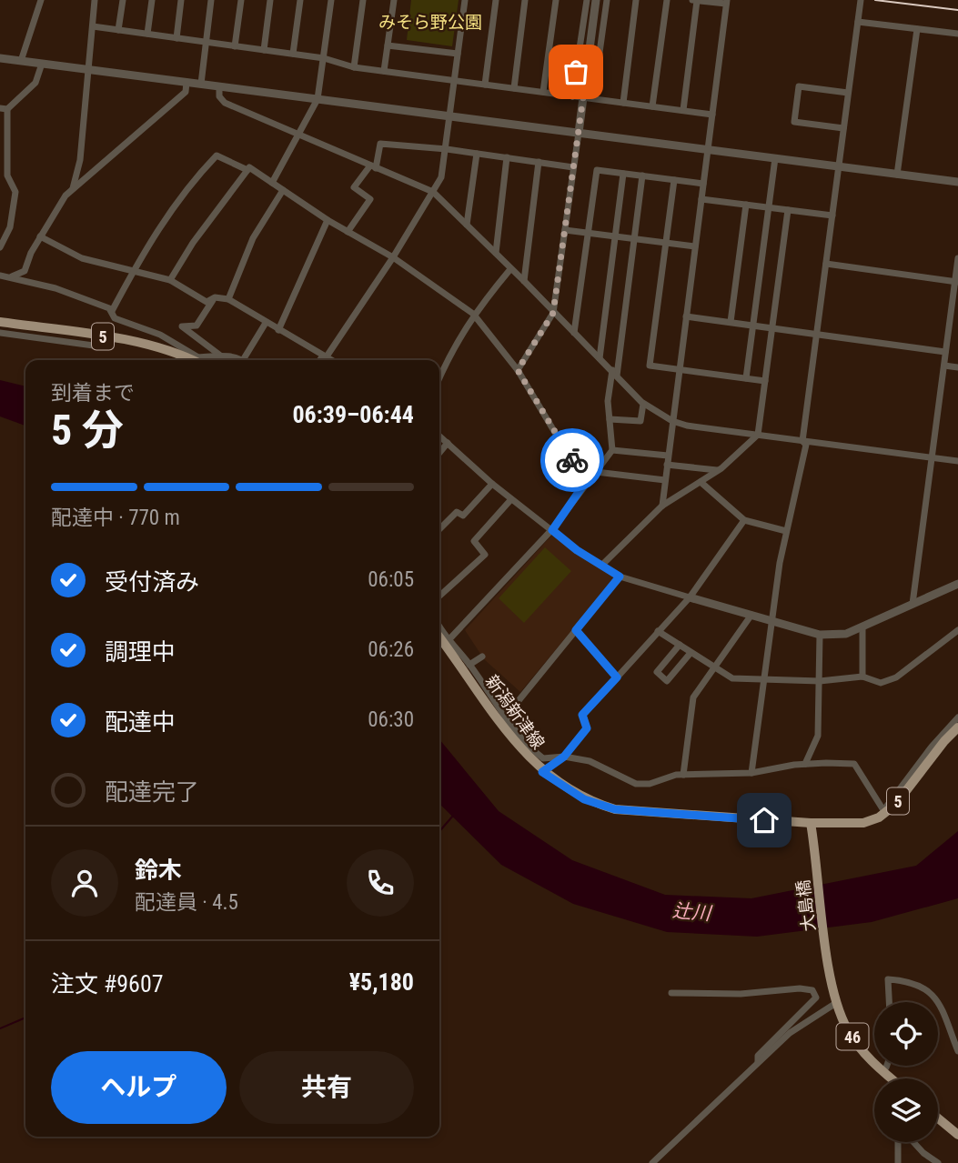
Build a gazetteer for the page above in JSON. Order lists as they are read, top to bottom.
{
  "streets": {
    "main road": [
      "5",
      "新潟新津線",
      "大島橋",
      "46"
    ]
  },
  "crossings": [
    ["5", "新潟新津線"],
    ["5", "大島橋"],
    ["新潟新津線", "大島橋"],
    ["大島橋", "46"]
  ],
  "water": ["辻川"],
  "parks": ["みそら野公園"],
  "page": {
    "heading": ["5 分", "到着まで", "06:39–06:44"],
    "panel": [
      "鈴木",
      "配達員 · 4.5",
      "注文 #9607",
      "¥5,180"
    ],
    "bar": "配達中 · 770 m",
    "list": [
      ["受付済み", "06:05"],
      ["調理中", "06:26"],
      ["配達中", "06:30"],
      "配達完了"
    ],
    "buttons": ["ヘルプ", "共有"]
  }
}
